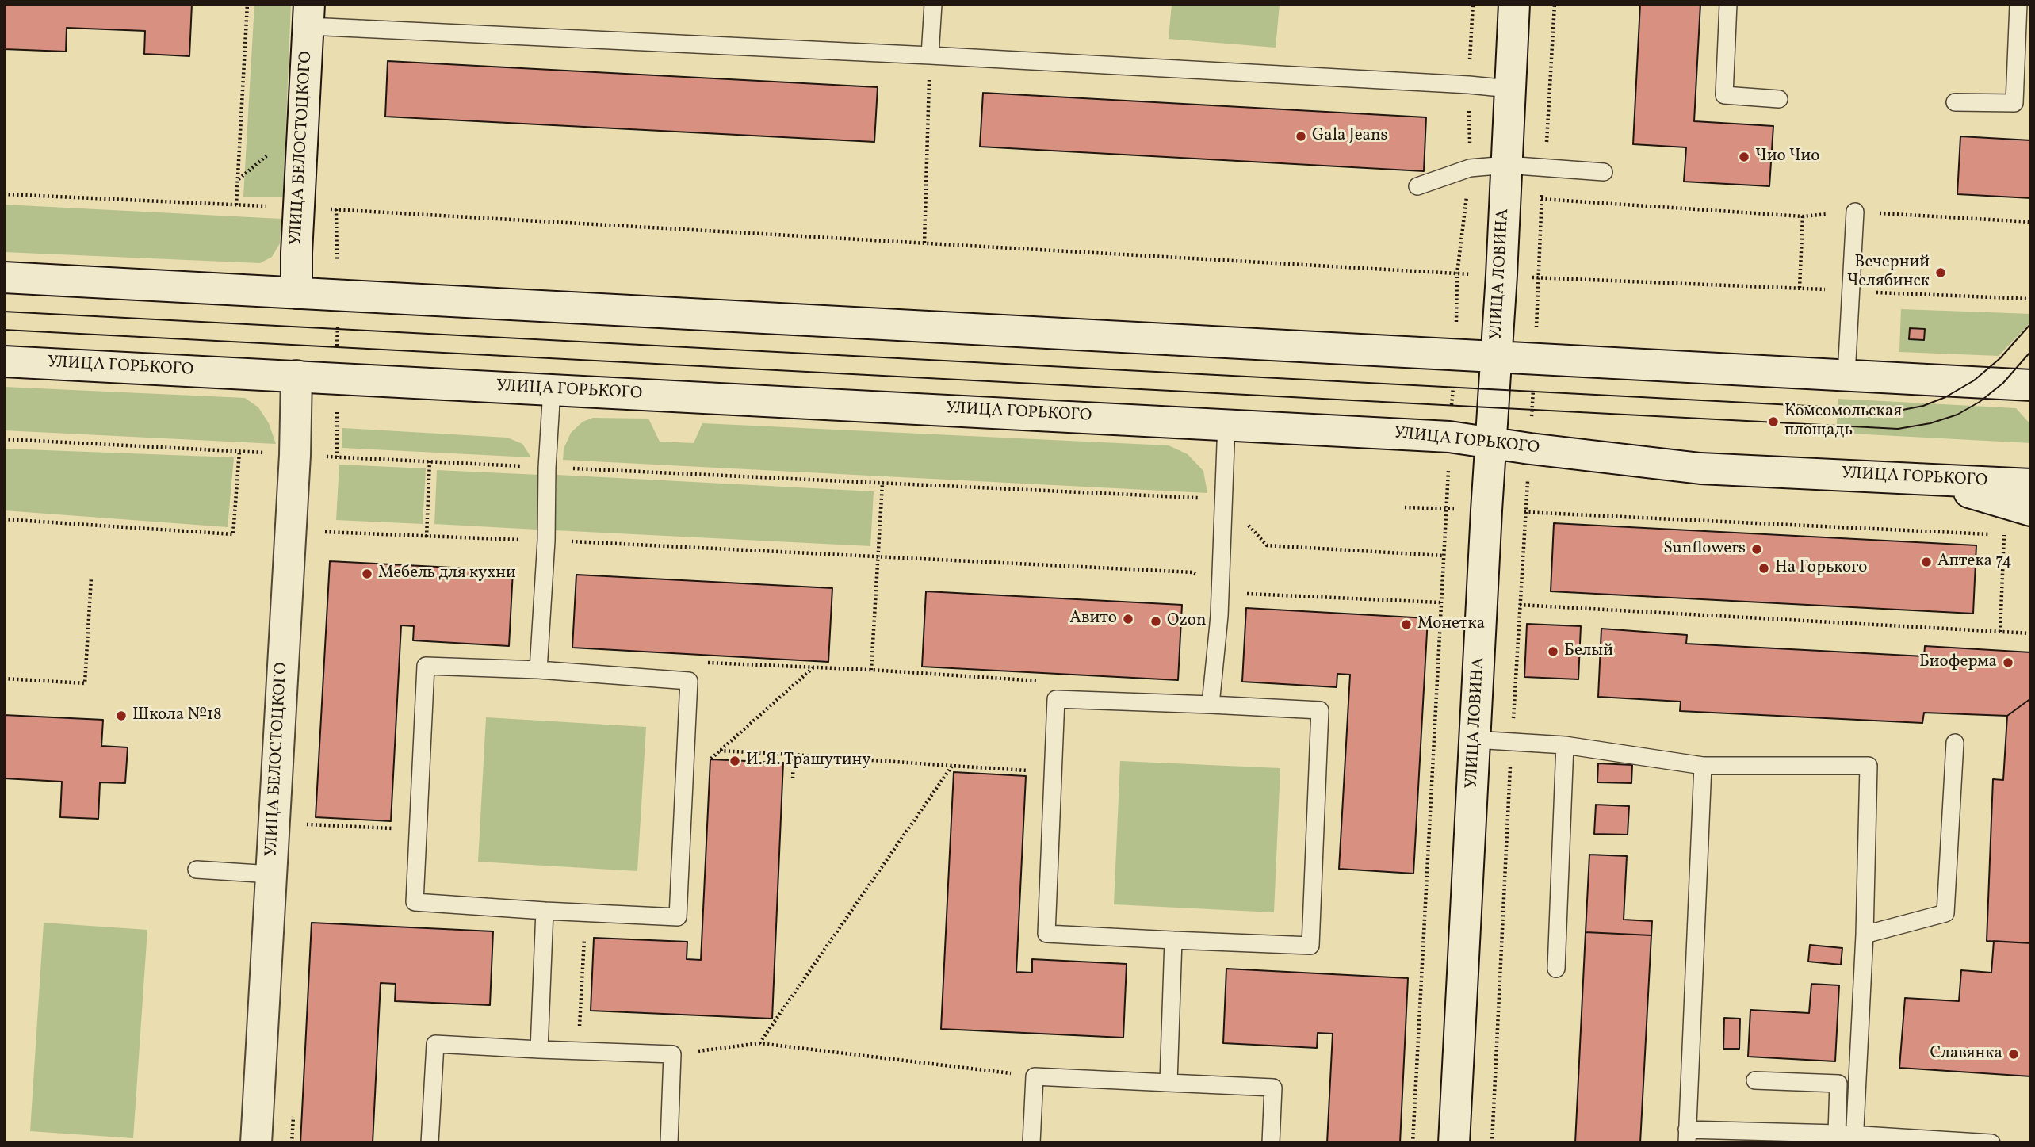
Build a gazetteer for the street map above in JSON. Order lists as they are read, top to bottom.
{
  "streets": {
    "main road": ["УЛИЦА БЕЛОСТОЦКОГО", "УЛИЦА ЛОВИНА", "УЛИЦА ГОРЬКОГО"]
  },
  "crossings": [
    ["УЛИЦА БЕЛОСТОЦКОГО", "УЛИЦА ГОРЬКОГО"],
    ["УЛИЦА ЛОВИНА", "УЛИЦА ГОРЬКОГО"]
  ],
  "places": [
    "Gala Jeans",
    "Чио Чио",
    "Вечерний Челябинск",
    "Комсомольская площадь",
    "Sunflowers",
    "Аптека 74",
    "На Горького",
    "Мебель для кухни",
    "Авито",
    "Ozon",
    "Монетка",
    "Белый",
    "Биоферма",
    "Школа №18",
    "И. Я. Трашутину",
    "Славянка"
  ]
}
